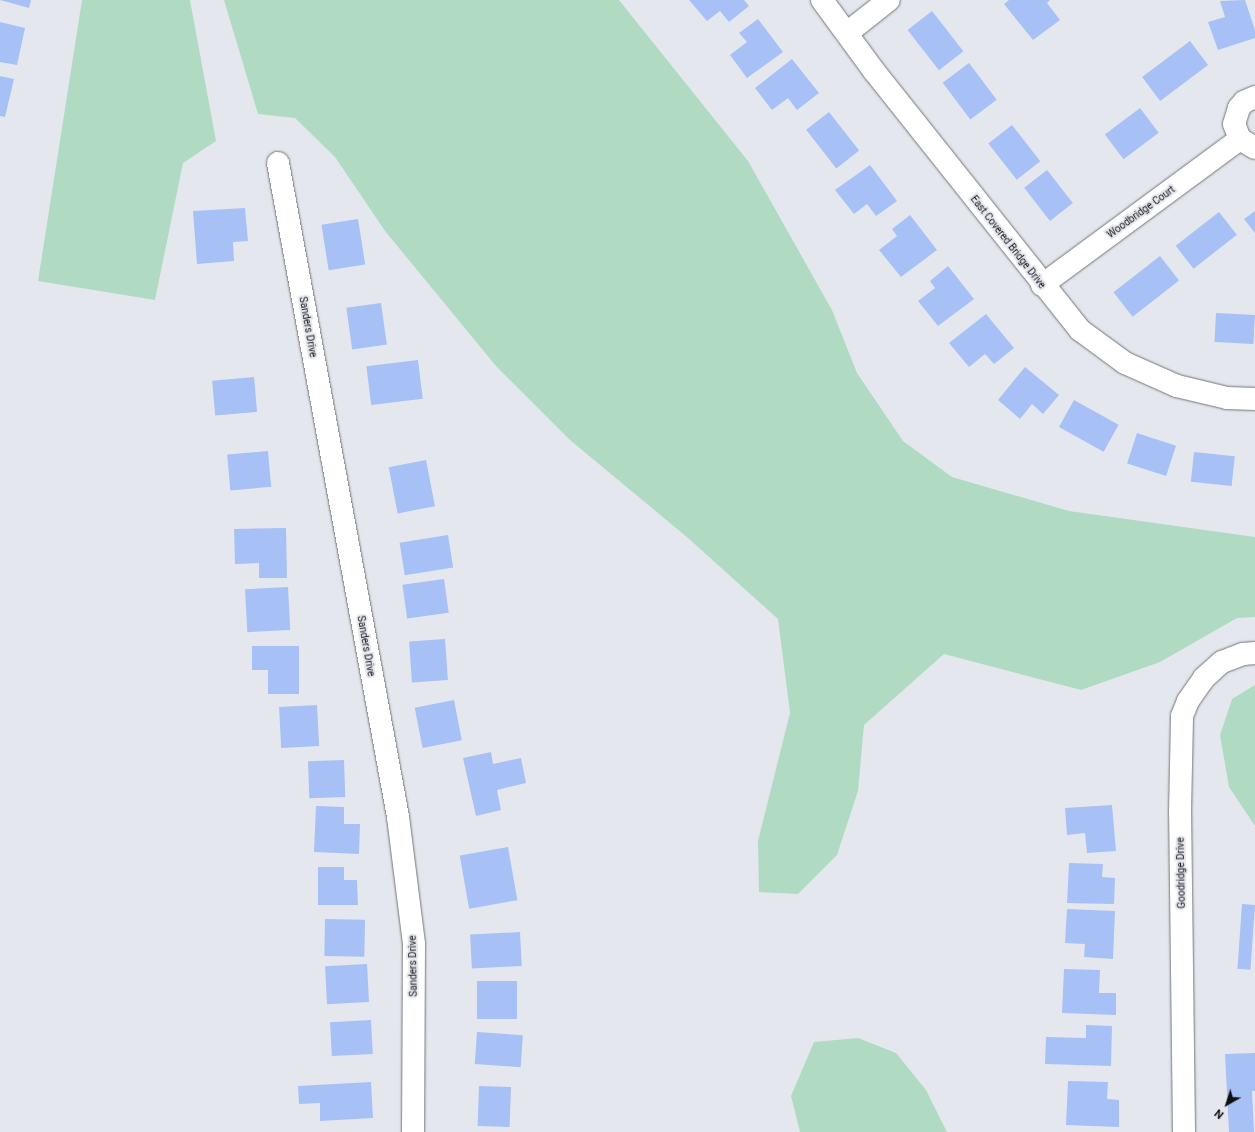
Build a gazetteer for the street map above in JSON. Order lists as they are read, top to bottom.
{
  "streets": {
    "street": [
      "Woodbridge Court",
      "East Covered Bridge Drive",
      "Sanders Drive",
      "Goodridge Drive"
    ]
  },
  "crossings": [
    ["Woodbridge Court", "East Covered Bridge Drive"]
  ],
  "north": "bottom left"
}
